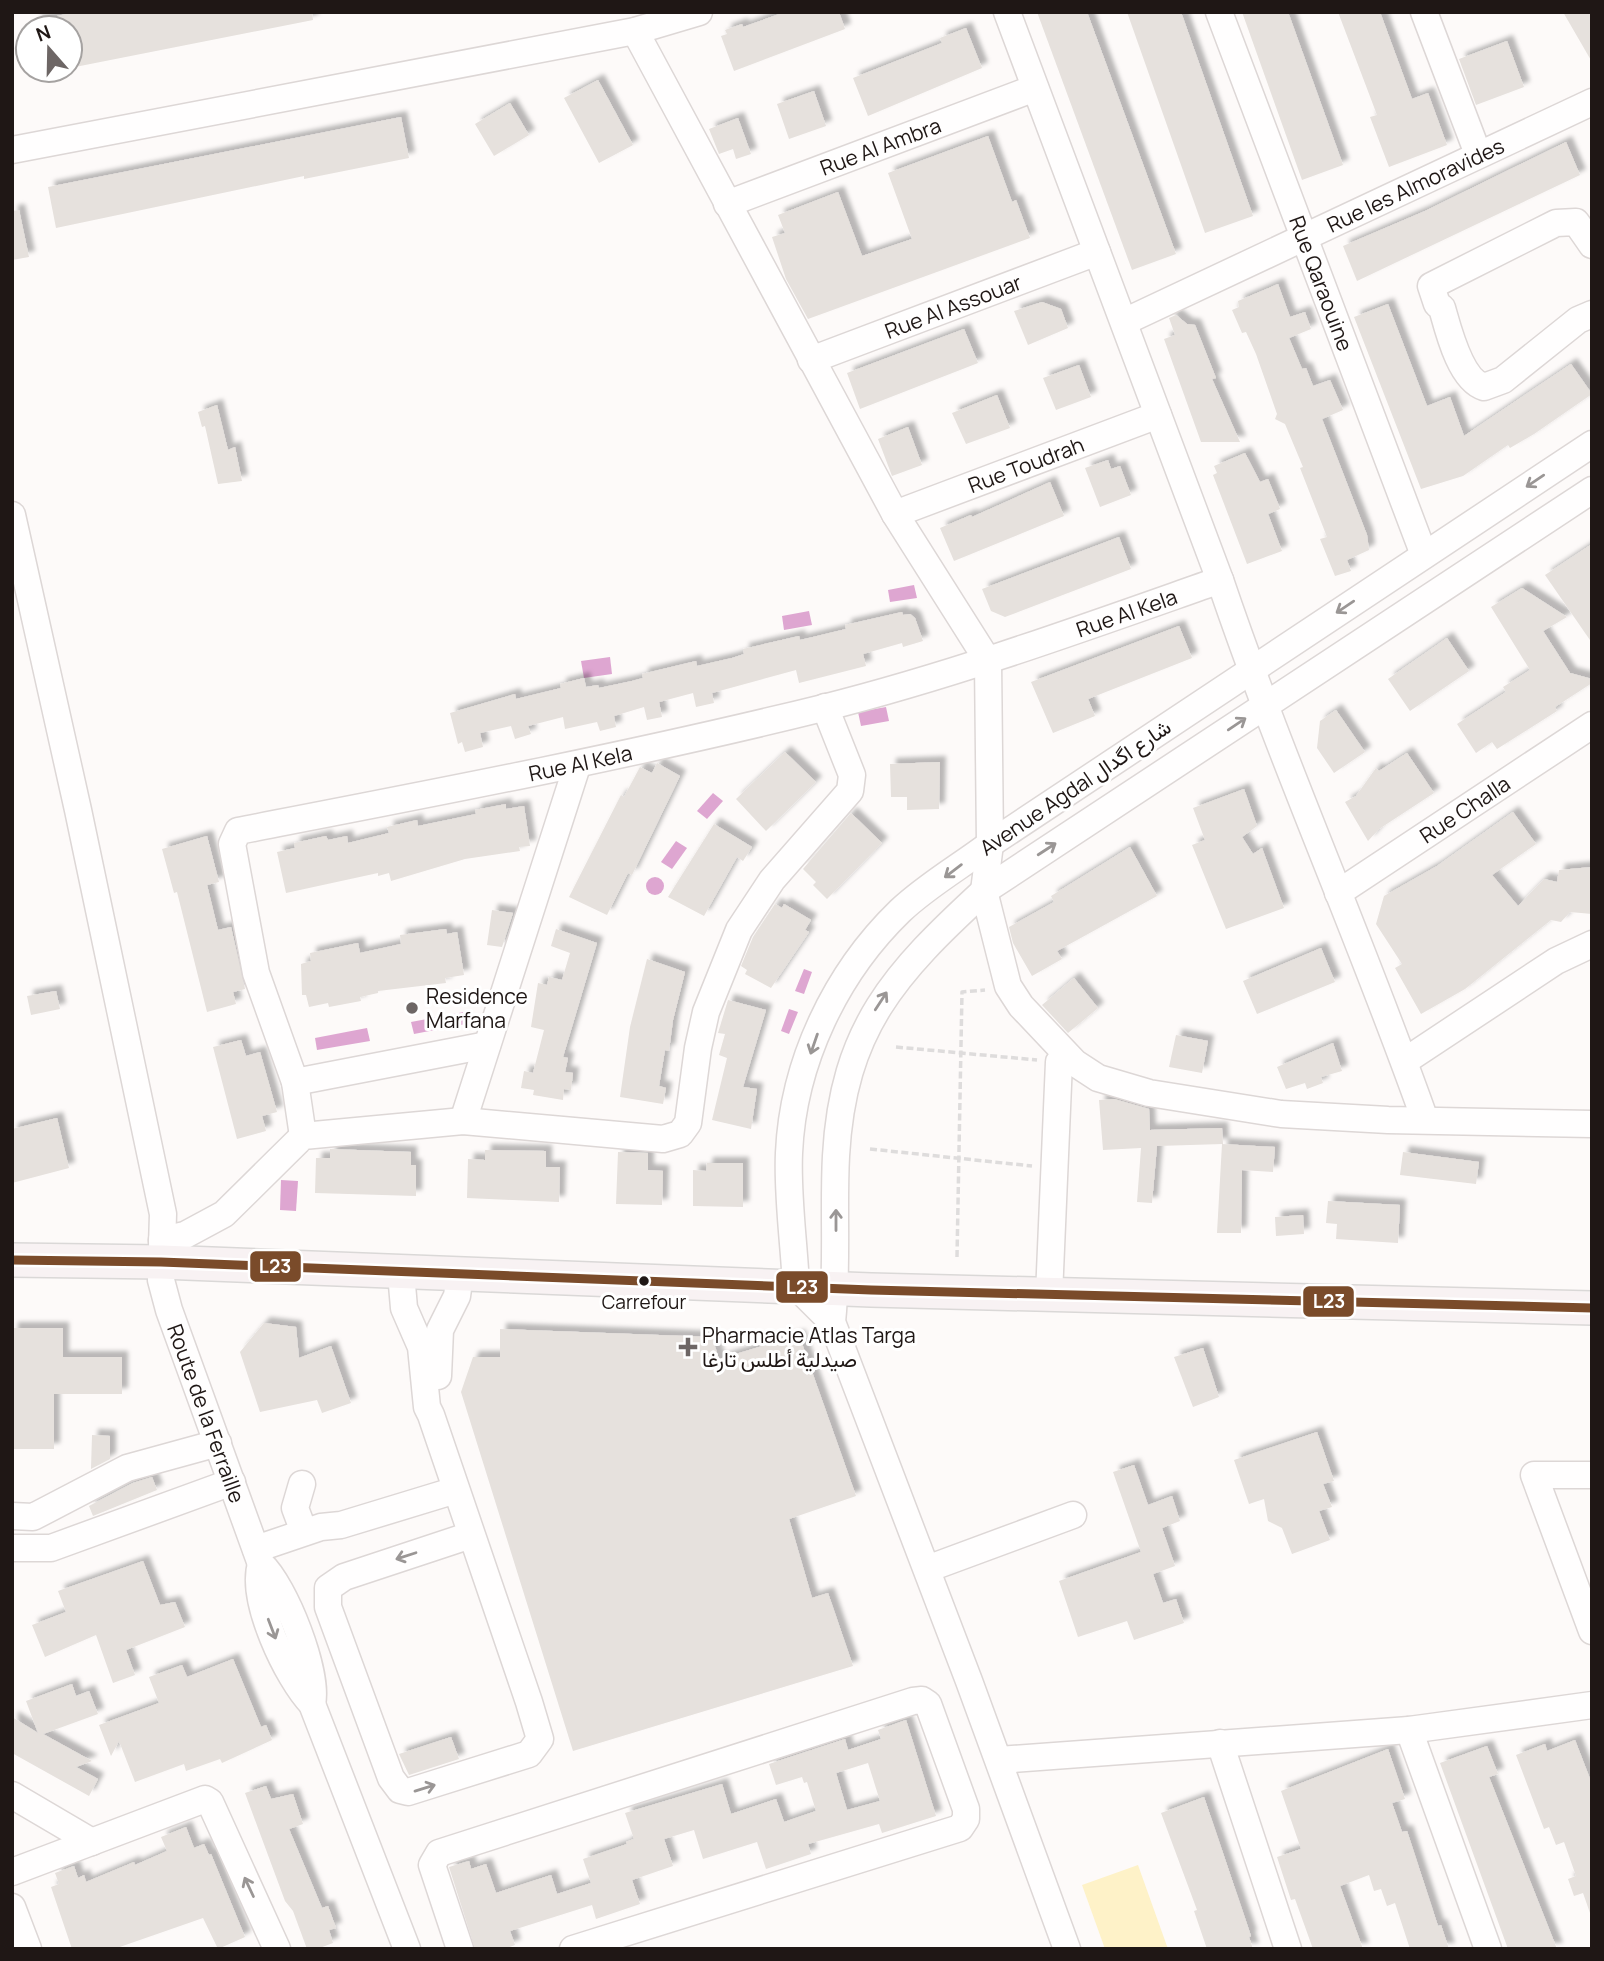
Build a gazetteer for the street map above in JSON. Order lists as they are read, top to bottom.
{
  "streets": {
    "street": [
      "Rue Al Ambra",
      "Rue les Almoravides",
      "Rue Qaraouine",
      "Rue Al Assouar",
      "Rue Toudrah",
      "Rue Al Kela",
      "Avenue Agdal شارع اگدال",
      "Rue Challa",
      "Route de la Ferraille"
    ]
  },
  "crossings": [
    ["Rue les Almoravides", "Rue Qaraouine"],
    ["Rue Qaraouine", "Avenue Agdal شارع اگدال"]
  ],
  "places": {
    "other": ["Residence Marfana", "Carrefour"],
    "health": ["Pharmacie Atlas Targa صيدلية أطلس تارغا"]
  },
  "lines": ["transit line L23"],
  "north": "top"
}
